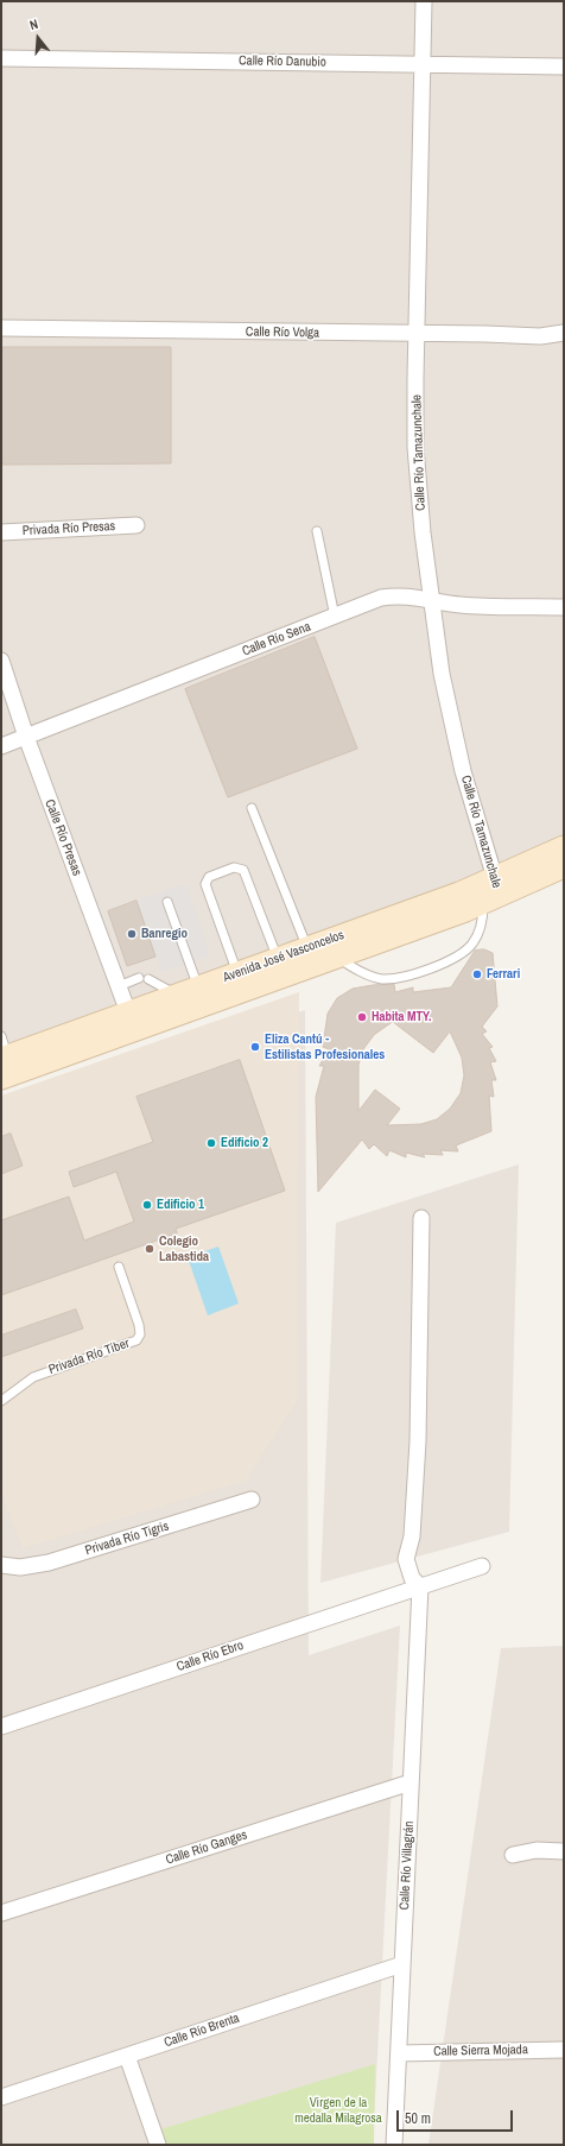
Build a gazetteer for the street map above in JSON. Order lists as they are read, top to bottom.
{
  "streets": {
    "main road": ["Avenida José Vasconcelos"],
    "street": [
      "Calle Río Danubio",
      "Calle Río Volga",
      "Calle Río Tamazunchale",
      "Privada Río Presas",
      "Calle Río Sena",
      "Calle Río Presas",
      "Privada Río Tigris",
      "Calle Río Ebro",
      "Calle Río Ganges",
      "Calle Río Villagrán",
      "Calle Río Brenta",
      "Calle Sierra Mojada"
    ],
    "lane": ["Privada Río Tiber"]
  },
  "crossings": [
    ["Calle Río Danubio", "Calle Río Tamazunchale"],
    ["Calle Río Volga", "Calle Río Tamazunchale"],
    ["Calle Río Tamazunchale", "Calle Río Sena"],
    ["Calle Río Tamazunchale", "Avenida José Vasconcelos"],
    ["Calle Río Sena", "Calle Río Presas"],
    ["Calle Río Presas", "Avenida José Vasconcelos"],
    ["Calle Río Ebro", "Calle Río Villagrán"],
    ["Calle Río Ganges", "Calle Río Villagrán"],
    ["Calle Río Villagrán", "Calle Río Brenta"],
    ["Calle Río Villagrán", "Calle Sierra Mojada"]
  ],
  "parks": ["Virgen de la medalla Milagrosa"],
  "places": [
    "Banregio",
    "Ferrari",
    "Habita MTY.",
    "Eliza Cantú - Estilistas Profesionales",
    "Edificio 2",
    "Edificio 1",
    "Colegio Labastida"
  ],
  "scale_bar": "50 m",
  "north": "top"
}
